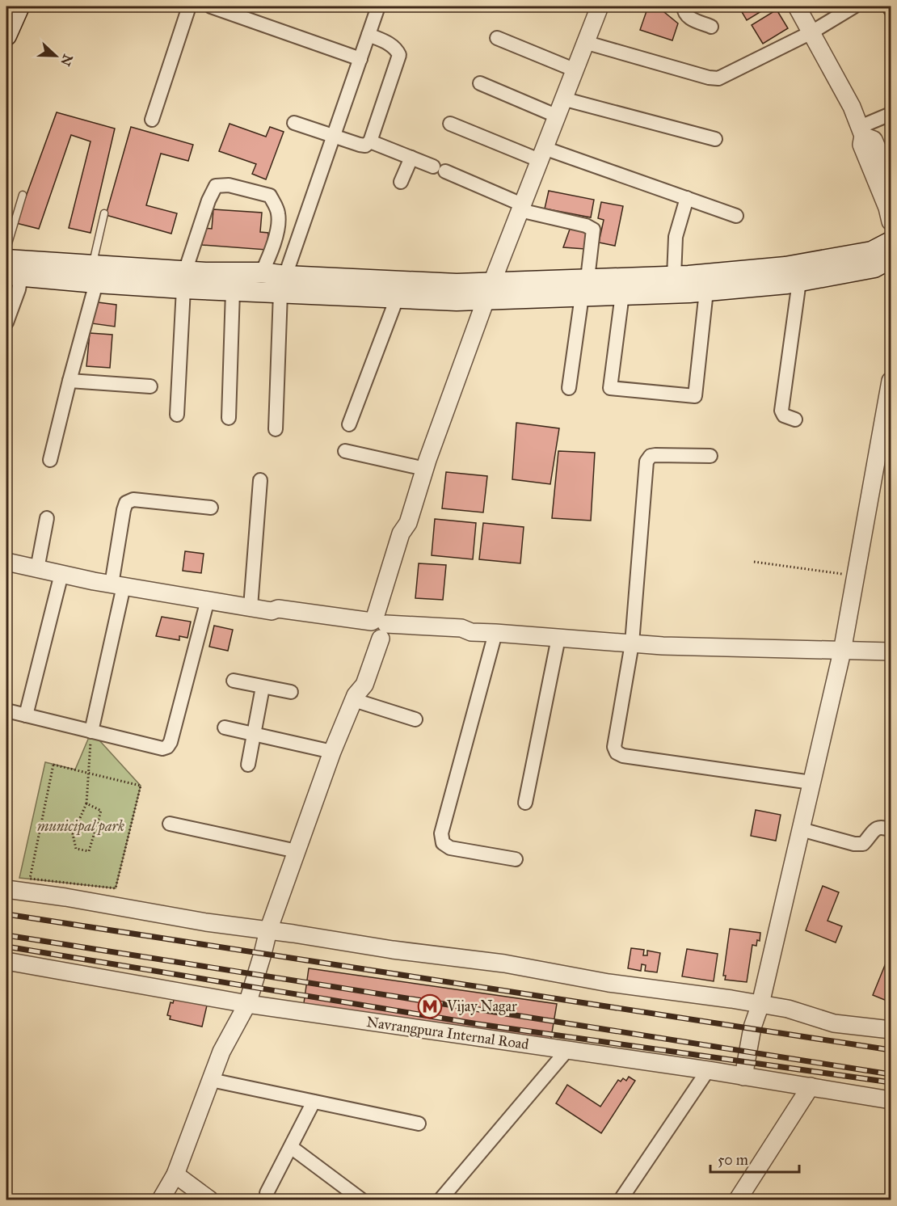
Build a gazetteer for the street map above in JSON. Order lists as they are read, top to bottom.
{
  "streets": {
    "street": ["Navrangpura Internal Road"]
  },
  "parks": ["municipal park"],
  "places": {
    "metro station": ["Vijay Nagar"]
  },
  "scale_bar": "50 m",
  "north": "right"
}
